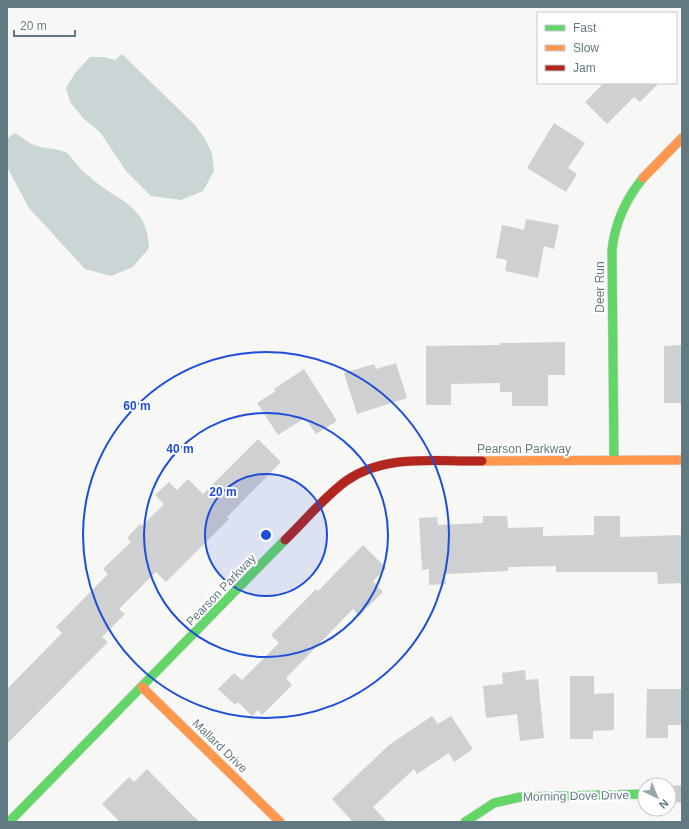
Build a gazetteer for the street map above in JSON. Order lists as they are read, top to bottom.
{
  "streets": {
    "street": [
      "Deer Run",
      "Pearson Parkway",
      "Mallard Drive",
      "Morning Dove Drive"
    ]
  },
  "crossings": [
    ["Deer Run", "Pearson Parkway"],
    ["Pearson Parkway", "Mallard Drive"]
  ],
  "legend": ["Fast", "Slow", "Jam"],
  "scale_bar": "20 m",
  "north": "bottom right",
  "rings": ["60 m", "40 m", "20 m"]
}
